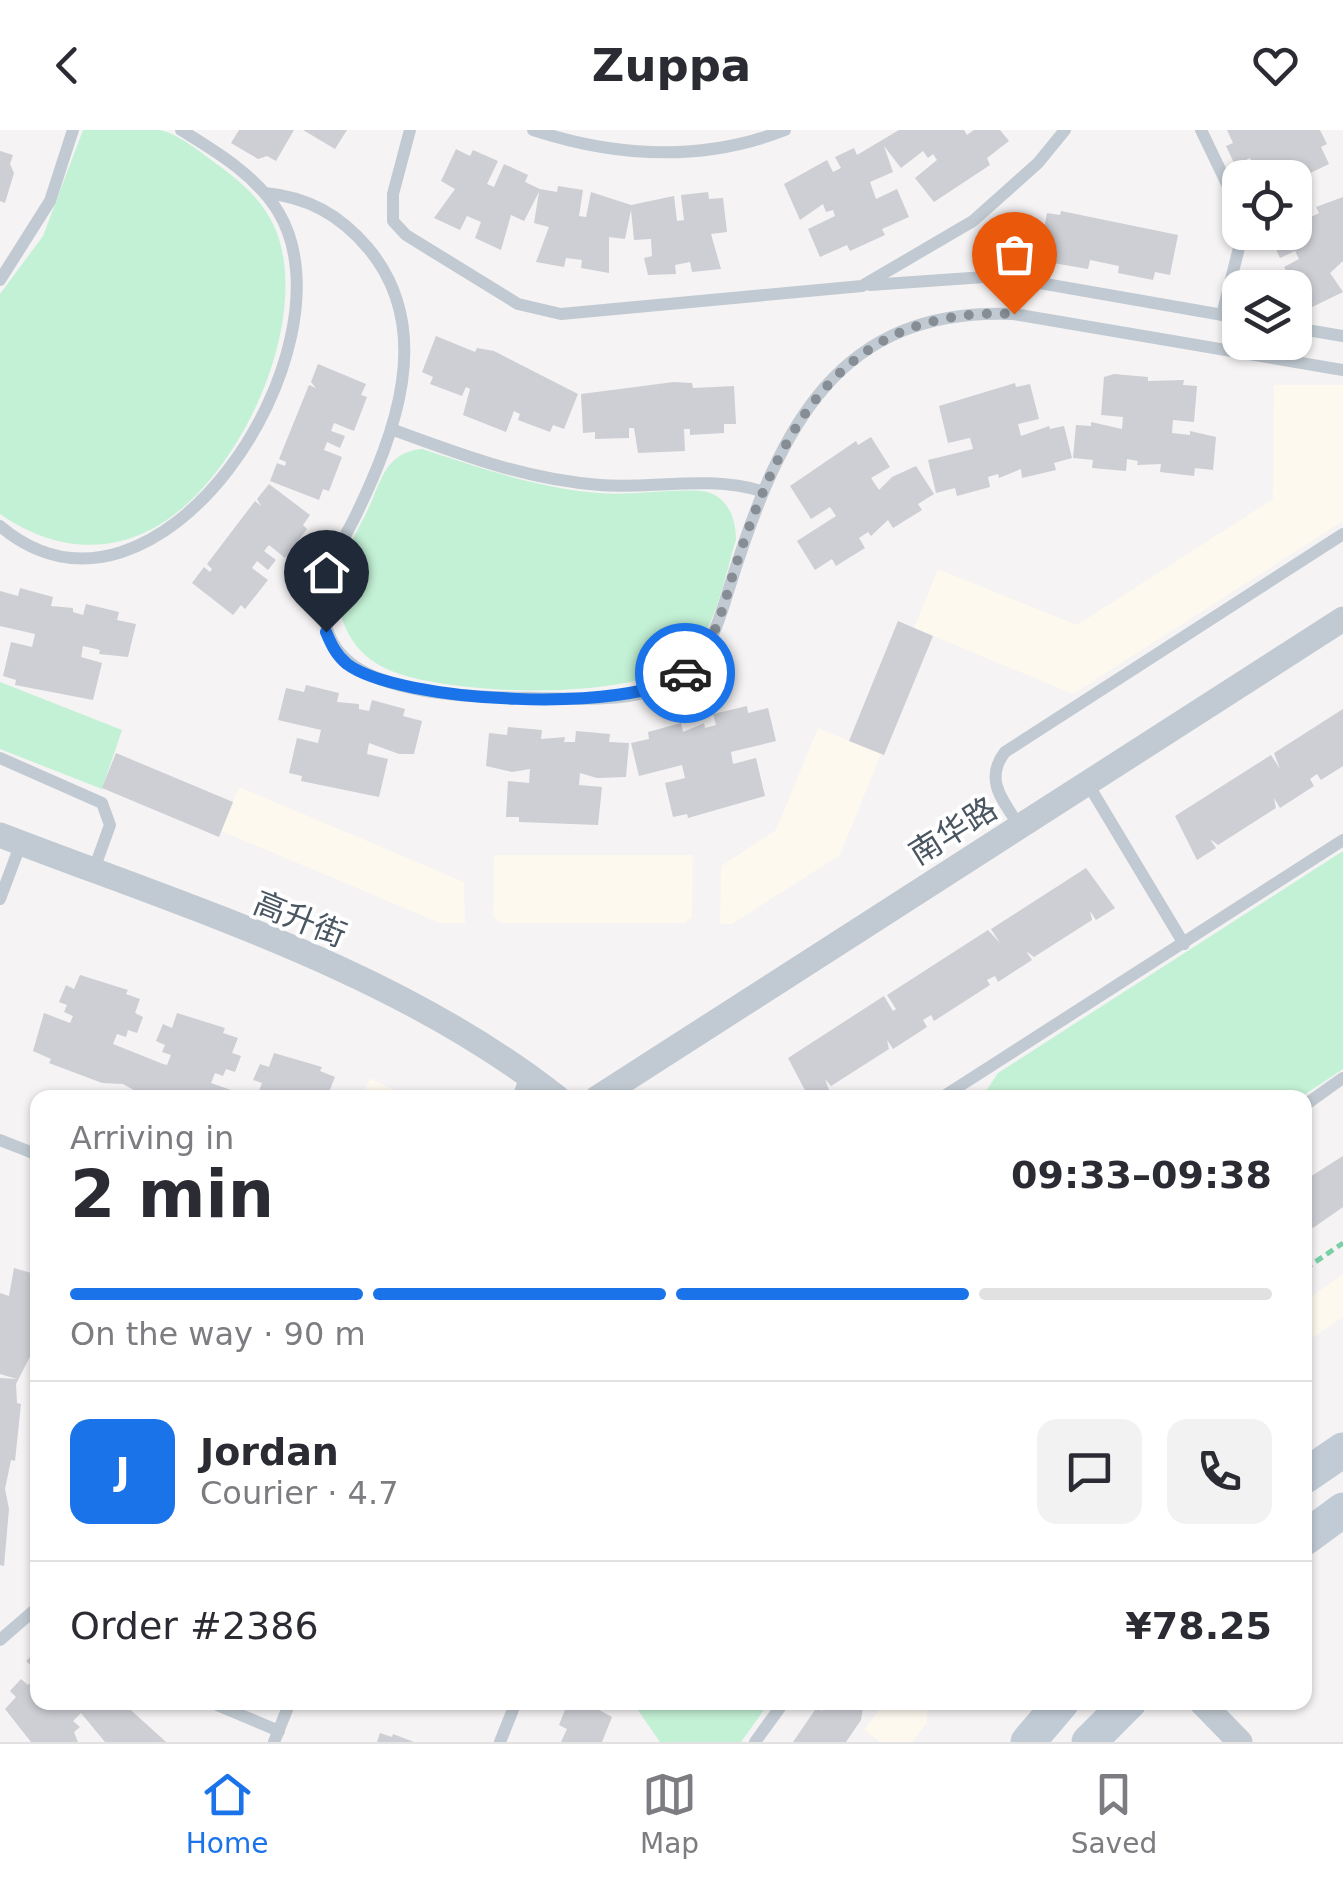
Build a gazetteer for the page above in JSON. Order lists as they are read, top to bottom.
{
  "streets": {
    "street": ["南华路", "高升街"]
  },
  "page": {
    "header": "Zuppa",
    "heading": ["2 min", "Arriving in", "09:33–09:38"],
    "panel": [
      "Jordan",
      "Courier · 4.7",
      "Order #2386",
      "¥78.25"
    ],
    "bar": "On the way · 90 m",
    "round": "J",
    "tabs": ["Home", "Map", "Saved"]
  }
}
